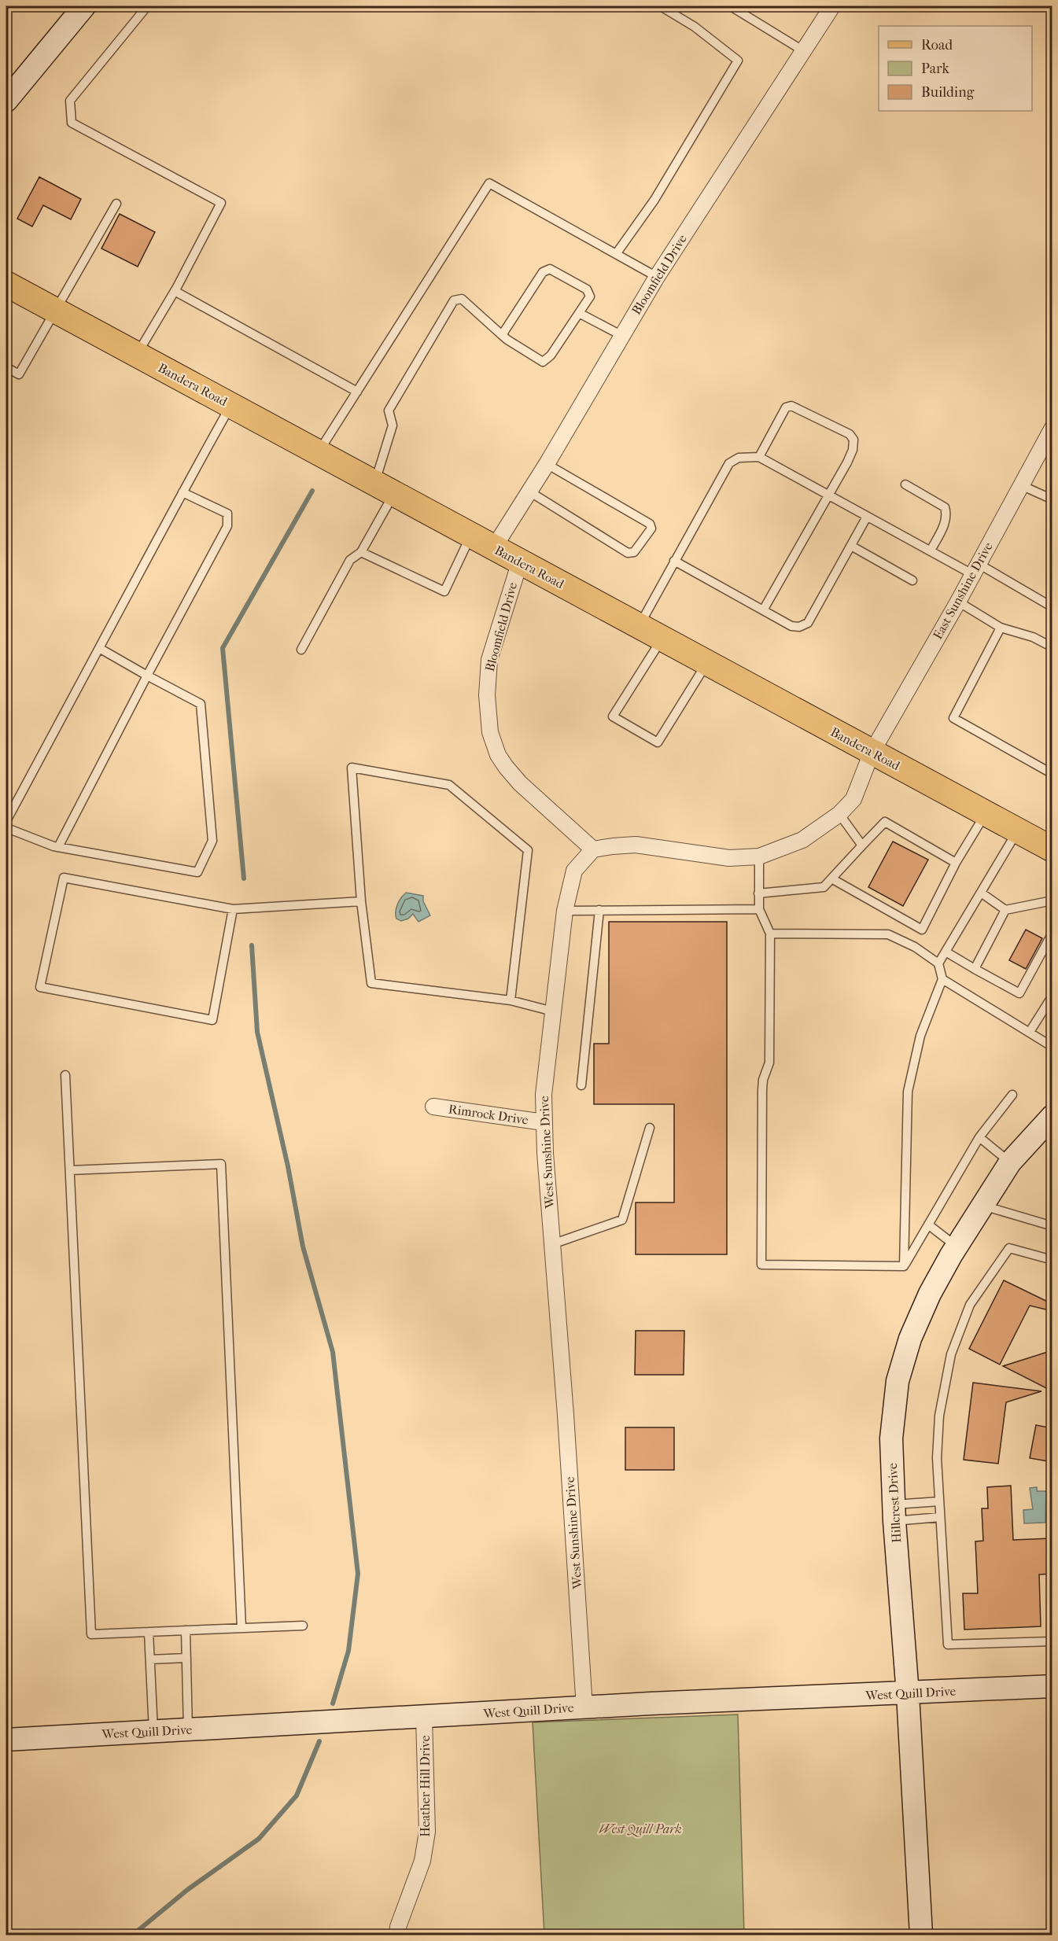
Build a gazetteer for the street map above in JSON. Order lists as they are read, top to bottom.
{
  "streets": {
    "main road": ["Bandera Road"],
    "street": [
      "Bloomfield Drive",
      "East Sunshine Drive",
      "Rimrock Drive",
      "West Sunshine Drive",
      "Hillcrest Drive",
      "West Quill Drive",
      "Heather Hill Drive"
    ]
  },
  "crossings": [
    ["Bloomfield Drive", "Bandera Road"],
    ["Bloomfield Drive", "West Sunshine Drive"],
    ["Bandera Road", "East Sunshine Drive"],
    ["Rimrock Drive", "West Sunshine Drive"],
    ["West Sunshine Drive", "West Quill Drive"],
    ["Hillcrest Drive", "West Quill Drive"],
    ["West Quill Drive", "Heather Hill Drive"]
  ],
  "parks": ["West Quill Park"],
  "legend": ["Road", "Park", "Building"]
}
